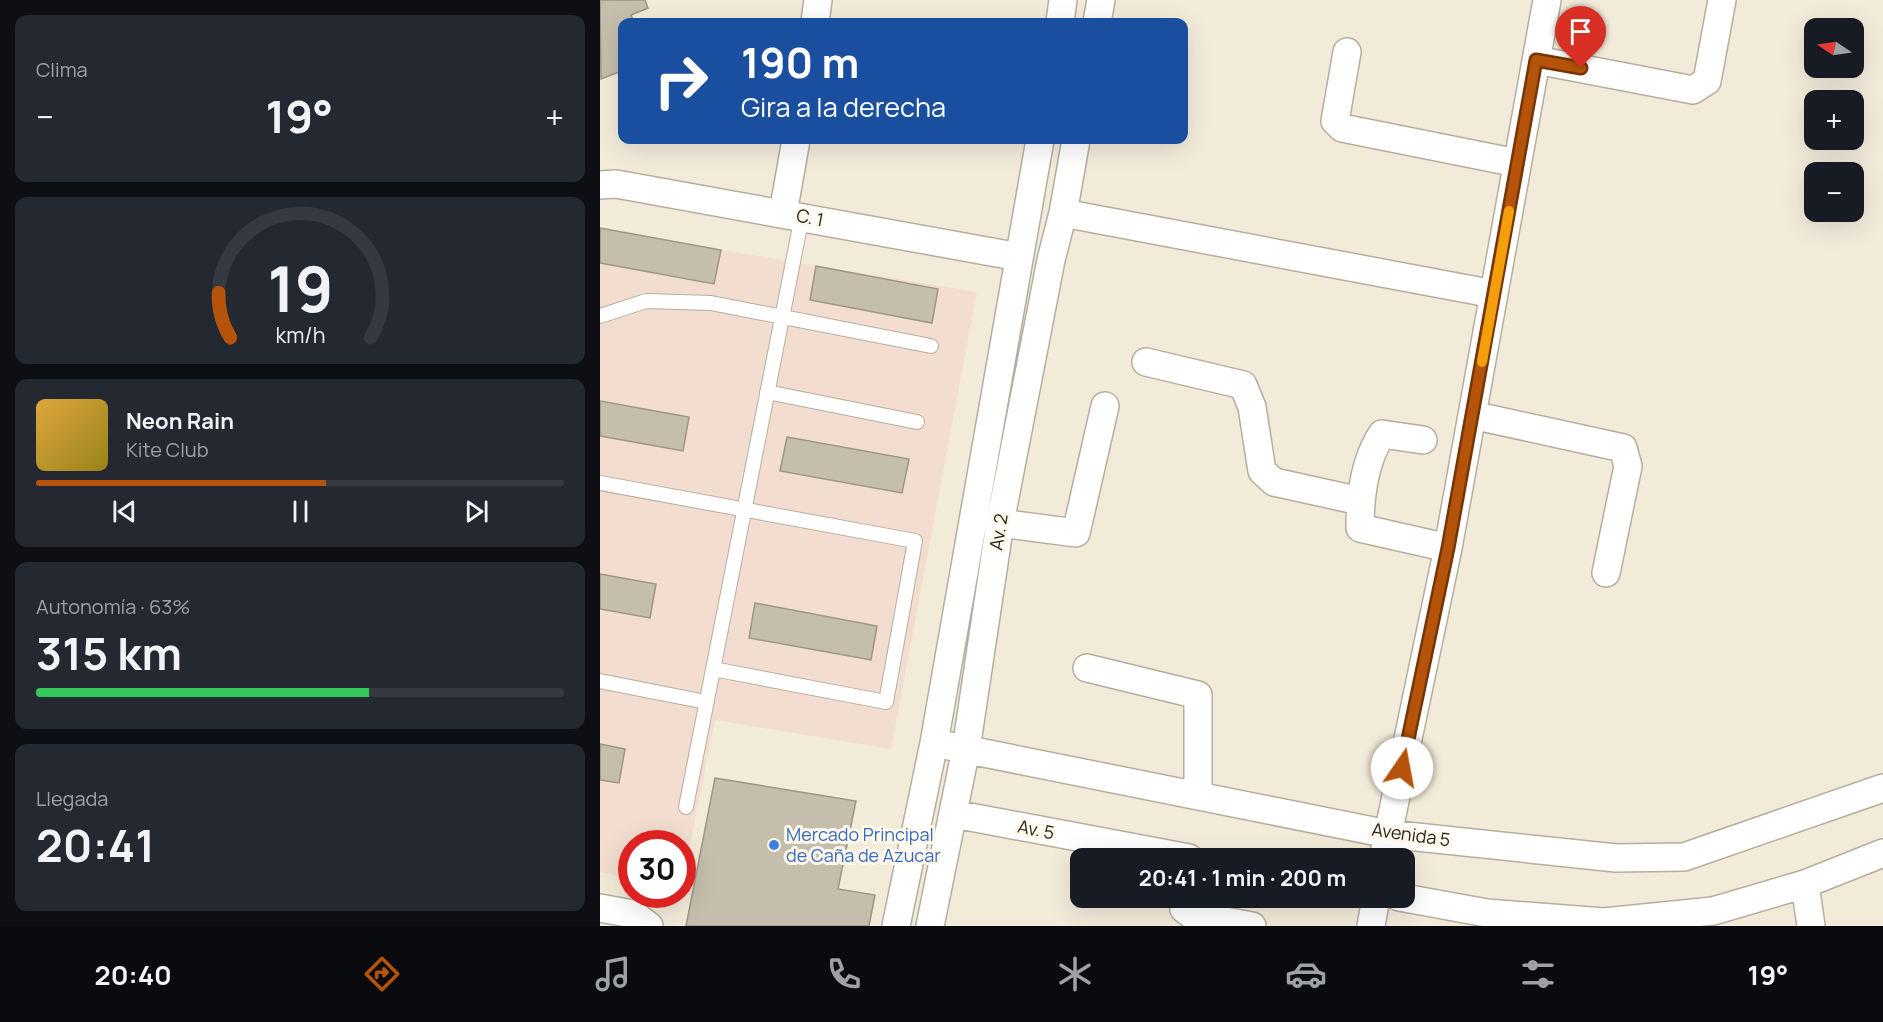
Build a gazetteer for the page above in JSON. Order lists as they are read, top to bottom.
{
  "streets": {
    "street": [
      "C. 1",
      "Av. 2",
      "Av. 5",
      "Avenida 5"
    ]
  },
  "crossings": [
    ["C. 1", "Av. 2"],
    ["Av. 2", "Av. 5"],
    ["Av. 2", "Avenida 5"]
  ],
  "places": ["Mercado Principal de Caña de Azucar"],
  "north": "left",
  "page": {
    "tile": [
      "Clima",
      ["Autonomía · 63%", "315 km"],
      ["Llegada", "20:41"]
    ],
    "map_buttons": ["+", "−"],
    "turn": ["190 m", "Gira a la derecha"],
    "heat": ["−", "19°", "+"],
    "song": ["Neon Rain", "Kite Club"],
    "limit": "30",
    "trip": "20:41 · 1 min · 200 m",
    "tabs": ["20:40", "19°"],
    "gauge": ["19", "km/h"]
  }
}
